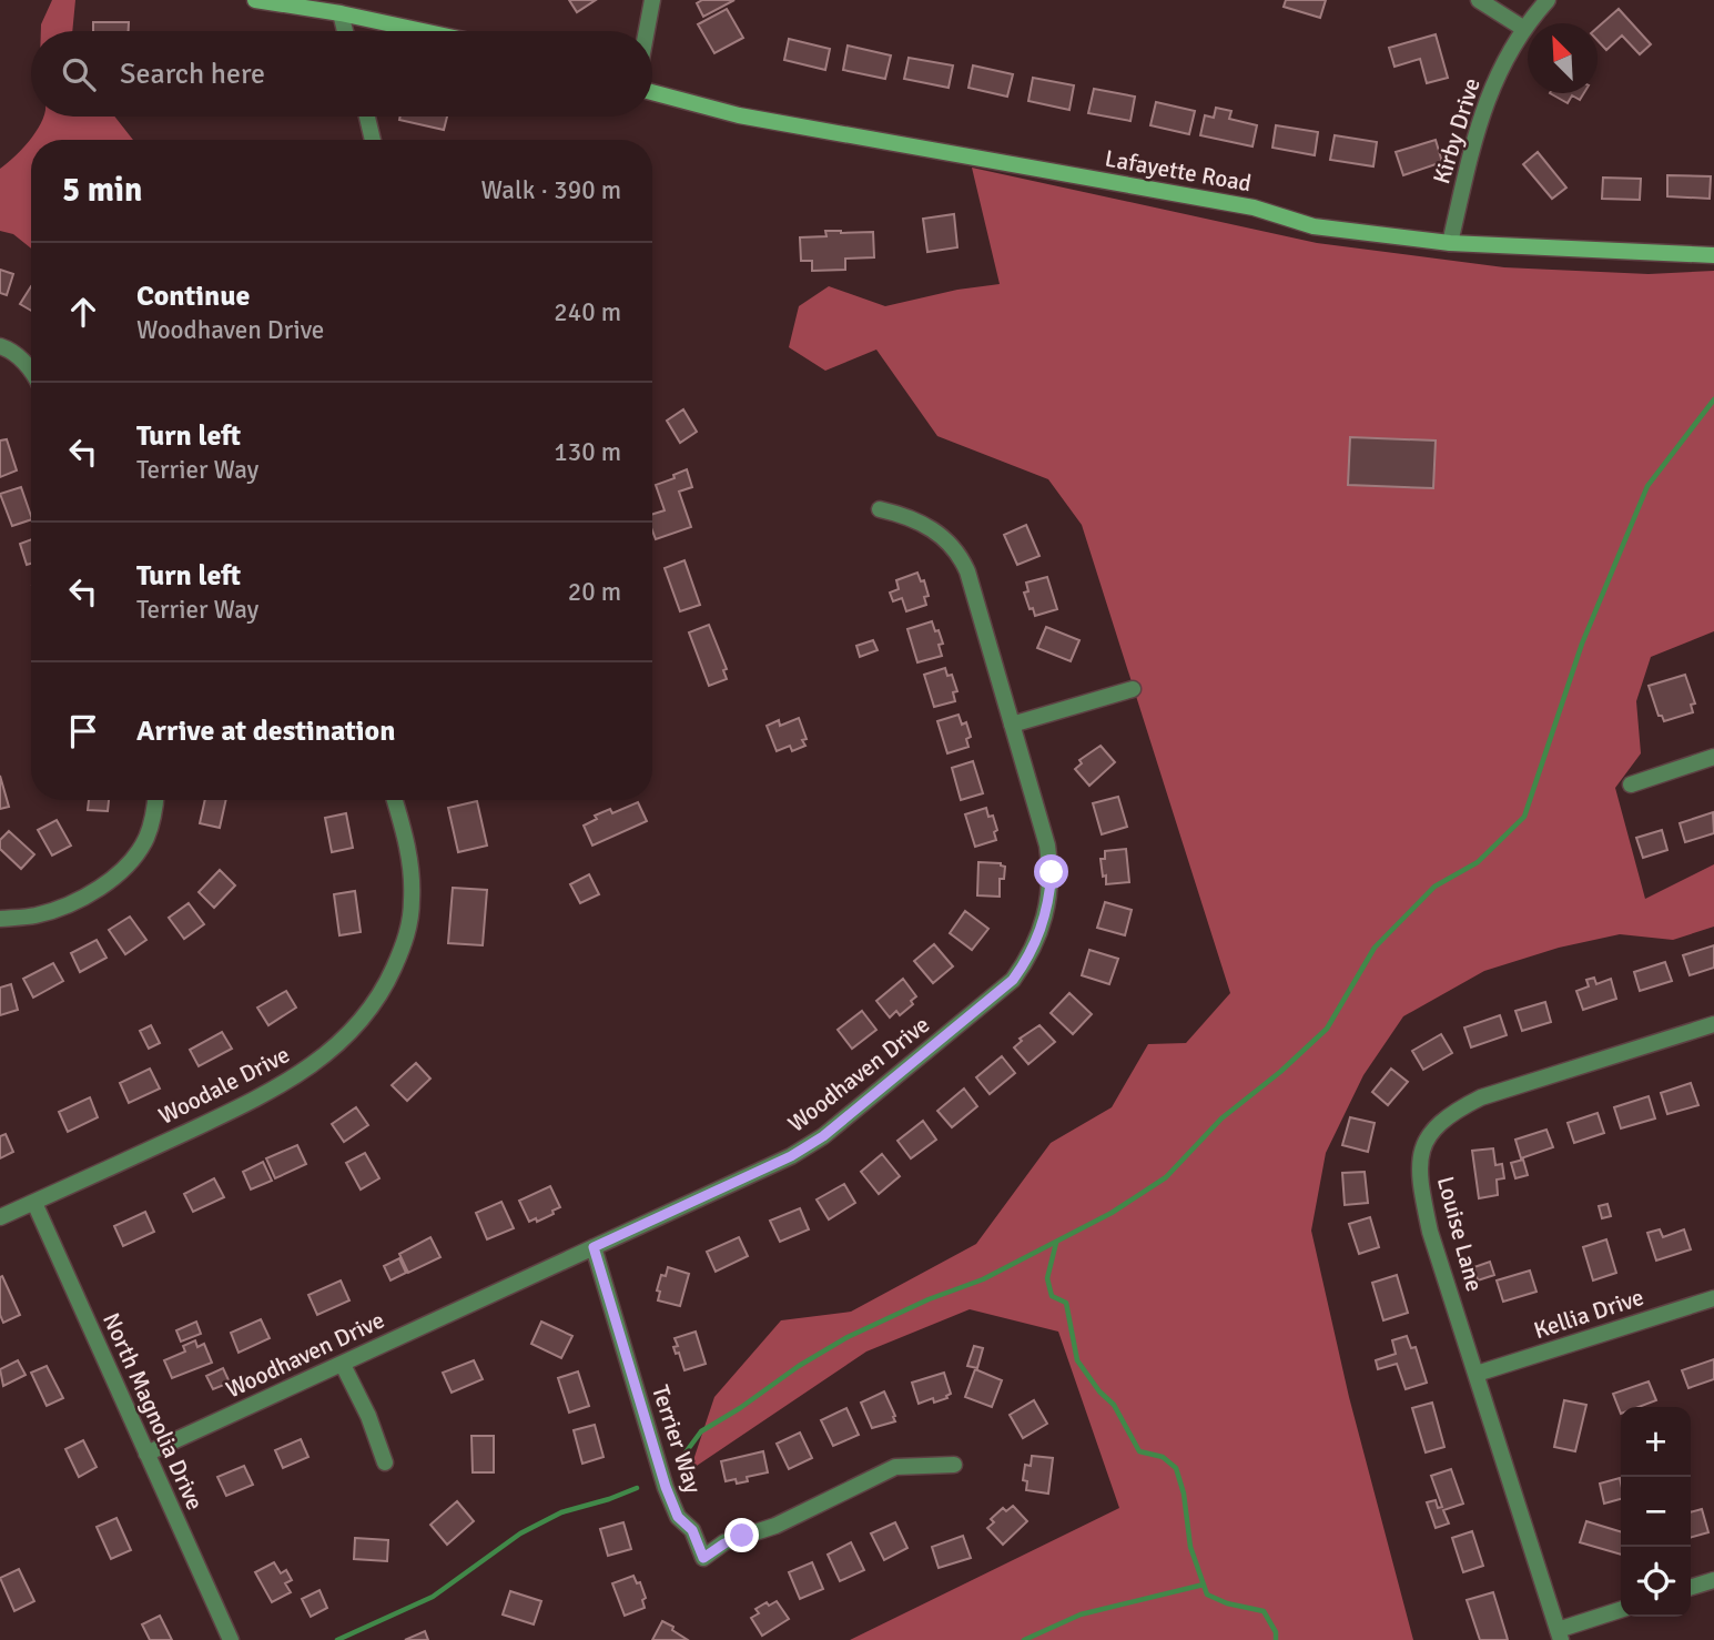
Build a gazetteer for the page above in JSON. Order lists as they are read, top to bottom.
{
  "streets": {
    "main road": ["Lafayette Road"],
    "street": [
      "Kirby Drive",
      "Woodhaven Drive",
      "Woodale Drive",
      "Louise Lane",
      "Kellia Drive",
      "North Magnolia Drive",
      "Terrier Way"
    ]
  },
  "crossings": [
    ["Kirby Drive", "Lafayette Road"],
    ["Woodhaven Drive", "North Magnolia Drive"],
    ["Woodhaven Drive", "Terrier Way"],
    ["Woodale Drive", "North Magnolia Drive"],
    ["Louise Lane", "Kellia Drive"]
  ],
  "north": "top left",
  "page": {
    "search": "Search here",
    "heading": ["5 min", "Walk · 390 m"],
    "list": [
      ["Continue", "Woodhaven Drive", "240 m"],
      ["Turn left", "Terrier Way", "130 m"],
      ["Turn left", "Terrier Way", "20 m"],
      "Arrive at destination"
    ],
    "map_buttons": ["+", "−"]
  }
}
